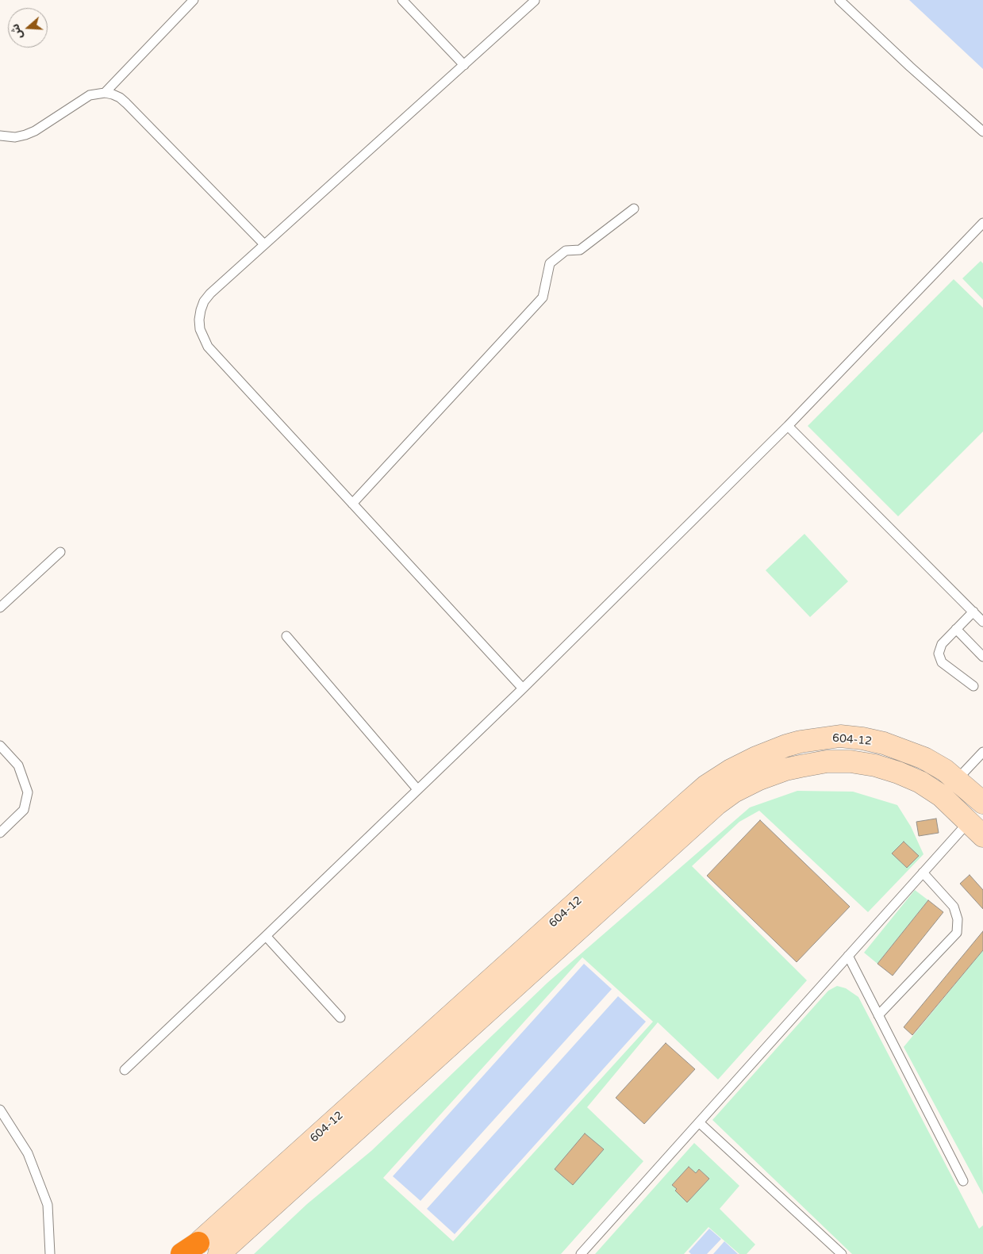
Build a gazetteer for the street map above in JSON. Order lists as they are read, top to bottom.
{
  "streets": {
    "main road": ["604-12"]
  },
  "north": "left"
}
